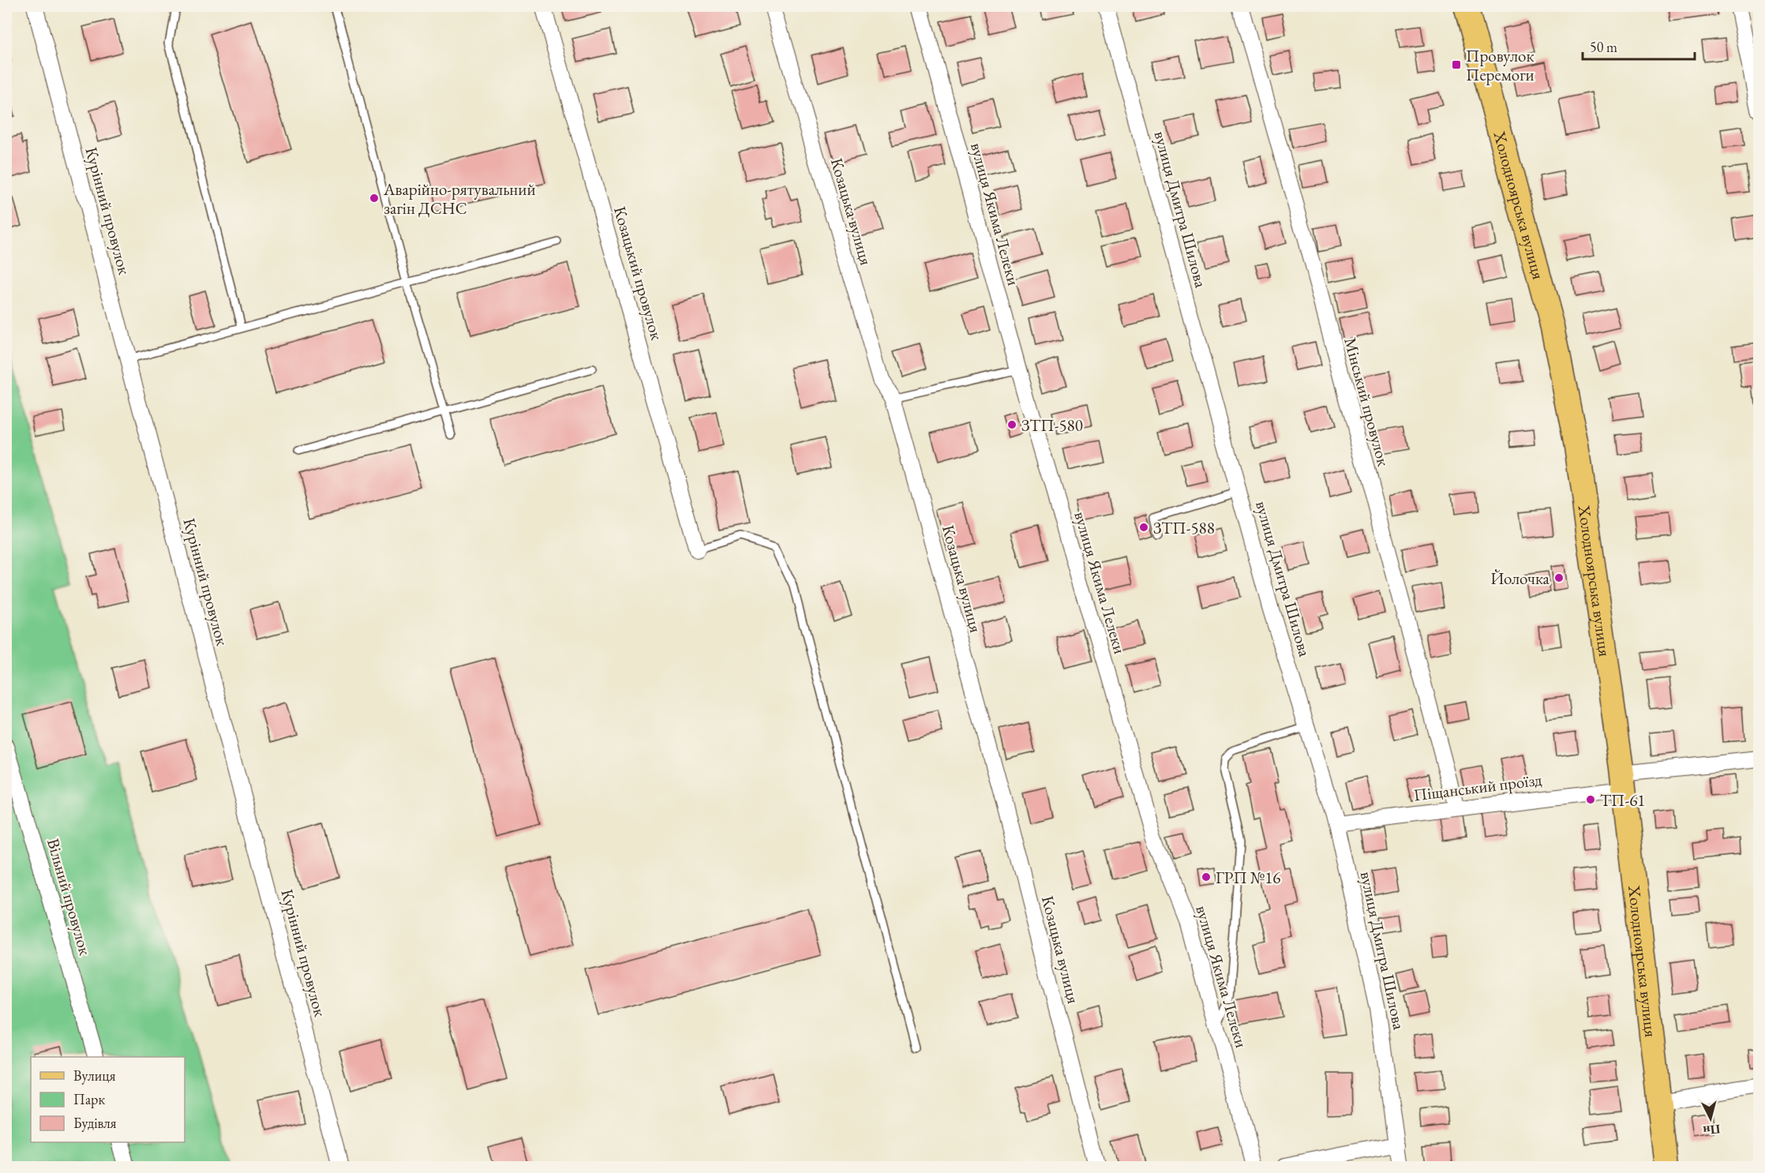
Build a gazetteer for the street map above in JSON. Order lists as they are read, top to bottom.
{
  "streets": {
    "main road": ["Холодноярська вулиця"],
    "street": [
      "вулиця Дмитра Шилова",
      "Курінний провулок",
      "Козацька вулиця",
      "вулиця Якима Лелеки",
      "Козацький провулок",
      "Мінський провулок",
      "Піщанський проїзд",
      "Вільний провулок"
    ]
  },
  "crossings": [
    ["Холодноярська вулиця", "Піщанський проїзд"],
    ["вулиця Дмитра Шилова", "Піщанський проїзд"],
    ["Мінський провулок", "Піщанський проїзд"]
  ],
  "places": {
    "transit": ["Провулок Перемоги"],
    "other": [
      "Аварійно-рятувальний загін ДСНС",
      "ЗТП-580",
      "ЗТП-588",
      "Йолочка",
      "ТП-61",
      "ГРП №16"
    ]
  },
  "legend": ["Вулиця", "Парк", "Будівля"],
  "scale_bar": "50 m",
  "north": "bottom"
}
